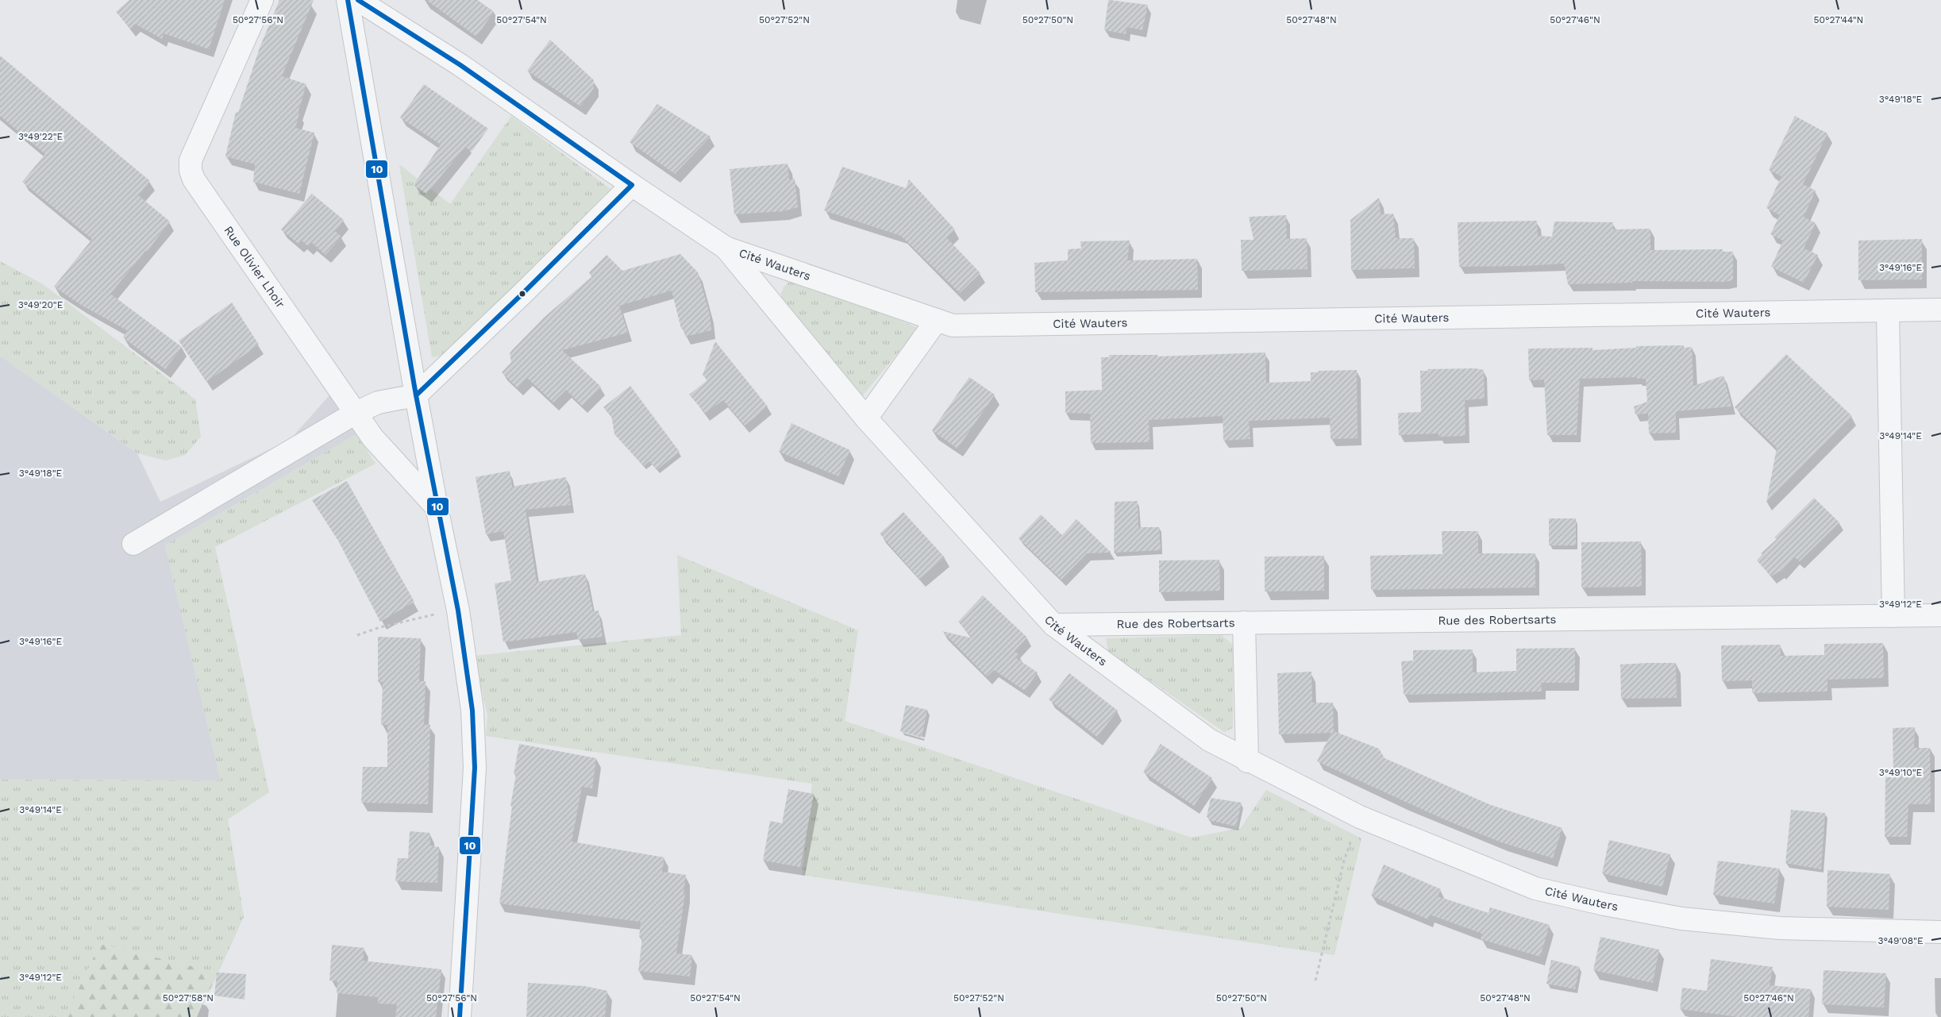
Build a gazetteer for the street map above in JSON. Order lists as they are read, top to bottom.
{
  "streets": {
    "street": ["Cité Wauters", "Rue Olivier Lhoir", "Rue des Robertsarts"]
  },
  "crossings": [
    ["Cité Wauters", "Rue des Robertsarts"]
  ],
  "lines": ["transit line 10"],
  "coordinates": [
    "50°27'56\"N",
    "50°27'54\"N",
    "50°27'52\"N",
    "50°27'50\"N",
    "50°27'48\"N",
    "50°27'46\"N",
    "50°27'44\"N",
    "3°49'18\"E",
    "3°49'22\"E",
    "3°49'16\"E",
    "3°49'20\"E",
    "3°49'14\"E",
    "3°49'12\"E",
    "3°49'10\"E",
    "3°49'08\"E",
    "50°27'58\"N"
  ]
}
